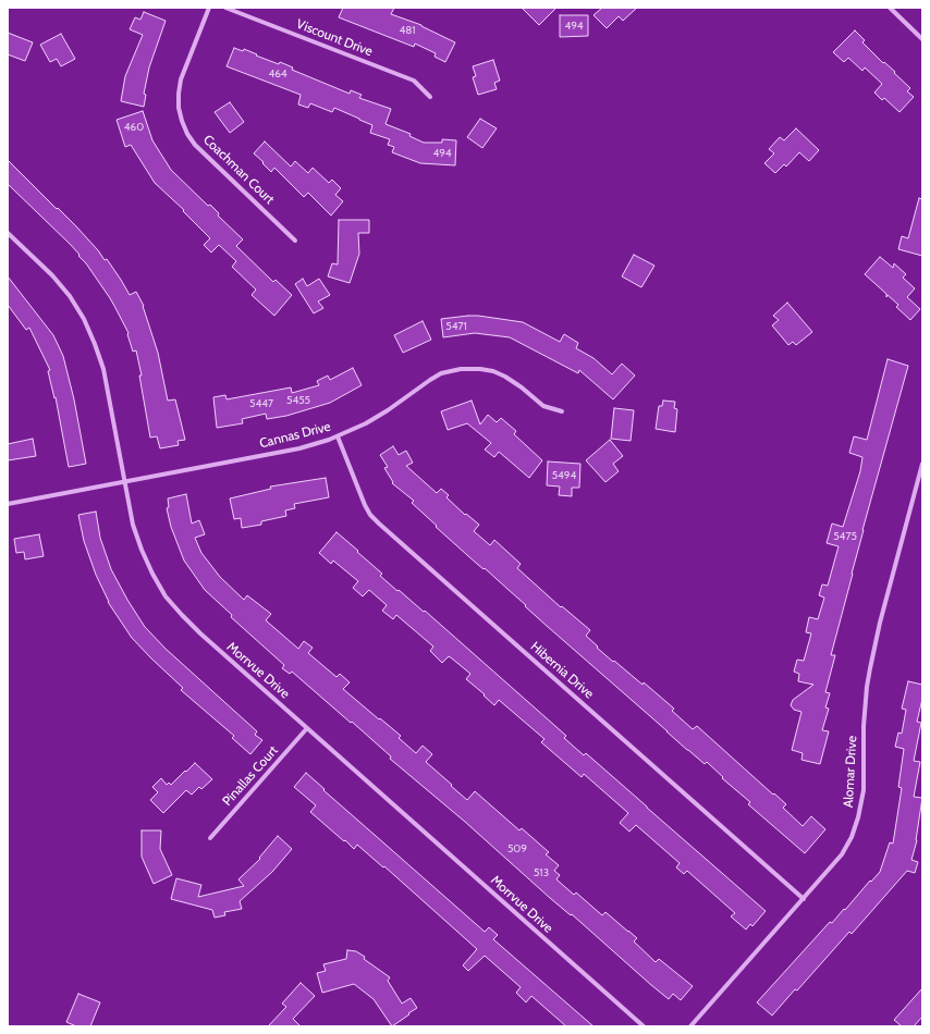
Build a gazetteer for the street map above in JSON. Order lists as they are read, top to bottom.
{
  "streets": {
    "street": [
      "Viscount Drive",
      "Coachman Court",
      "Cannas Drive",
      "Morrvue Drive",
      "Hibernia Drive",
      "Alomar Drive",
      "Pinallas Court"
    ]
  },
  "crossings": [
    ["Cannas Drive", "Morrvue Drive"],
    ["Cannas Drive", "Hibernia Drive"],
    ["Morrvue Drive", "Pinallas Court"],
    ["Hibernia Drive", "Alomar Drive"]
  ],
  "house_numbers": [
    "494",
    "481",
    "464",
    "460",
    "494",
    "5471",
    "5455",
    "5447",
    "5494",
    "5475",
    "509",
    "513"
  ]
}
